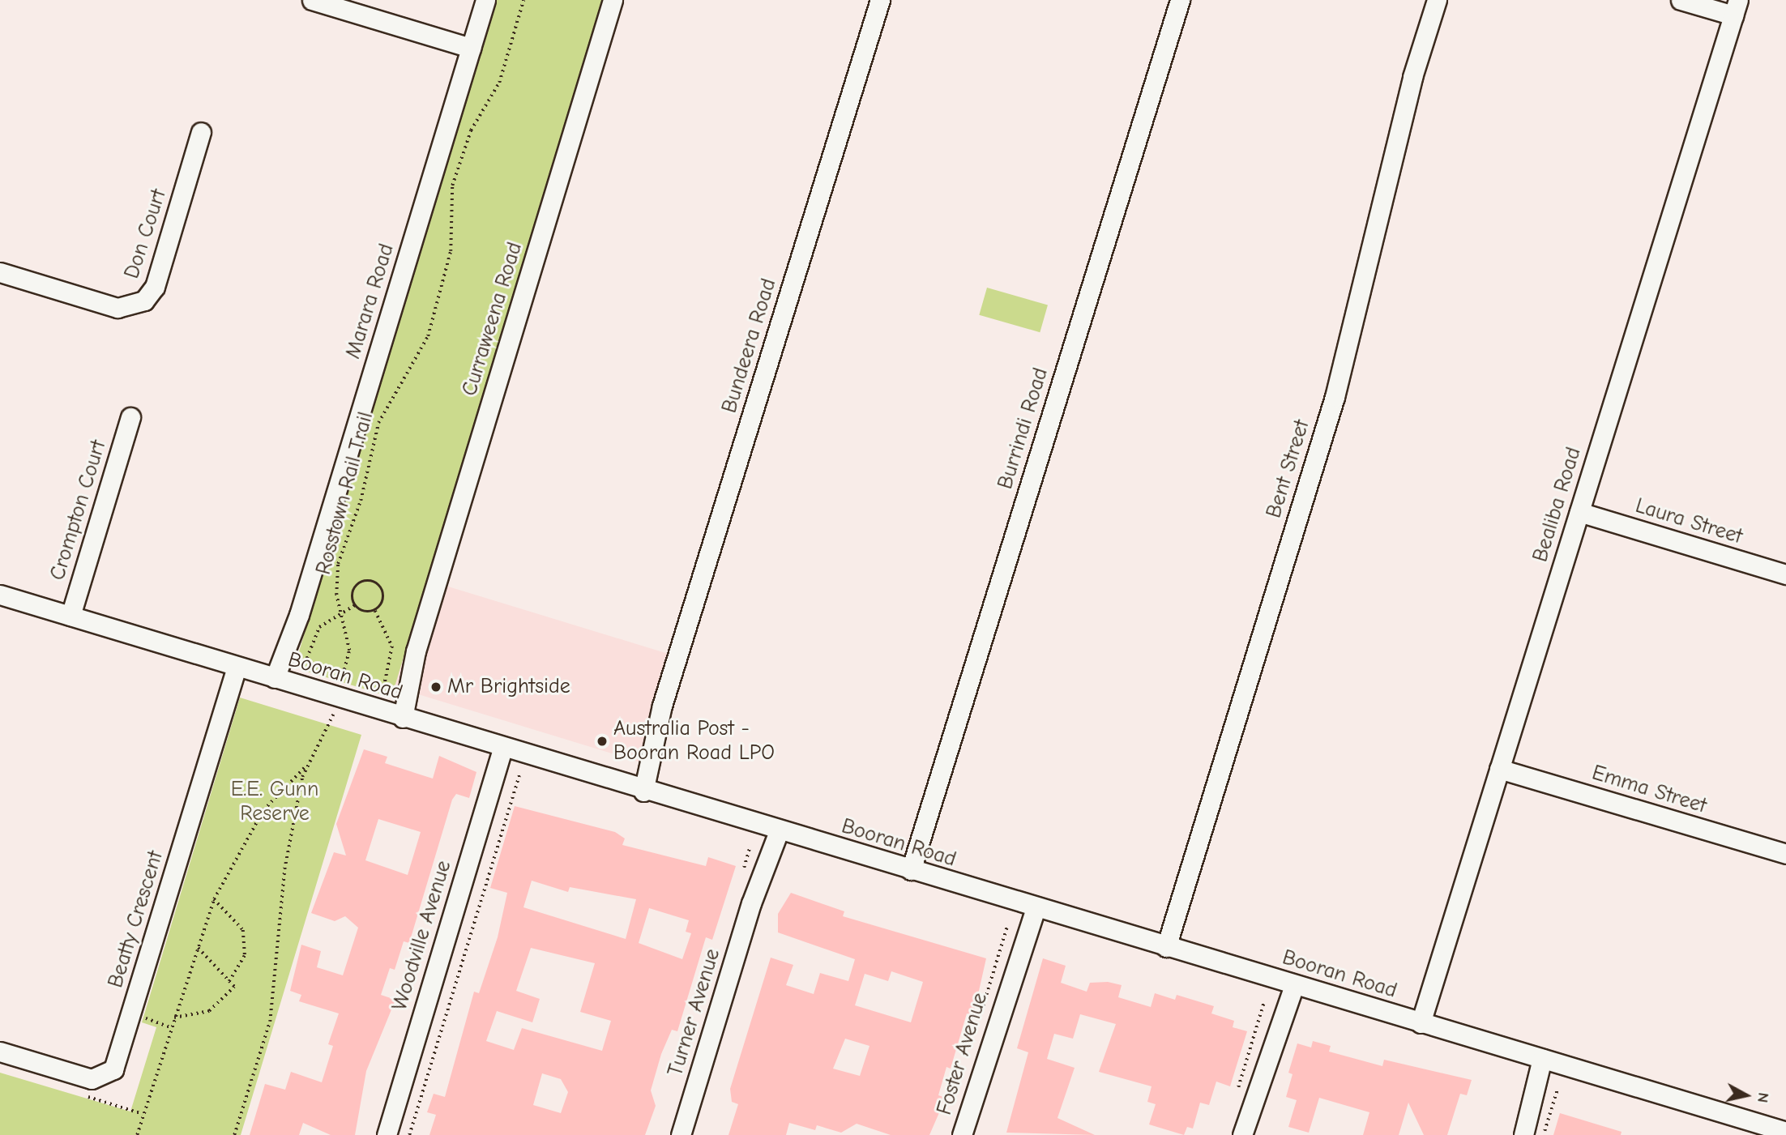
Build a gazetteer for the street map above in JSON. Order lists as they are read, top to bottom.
{
  "streets": {
    "street": [
      "Don Court",
      "Marara Road",
      "Curraweena Road",
      "Bundeera Road",
      "Burrindi Road",
      "Bent Street",
      "Bealiba Road",
      "Crompton Court",
      "Laura Street",
      "Booran Road",
      "Emma Street",
      "Beatty Crescent",
      "Woodville Avenue",
      "Turner Avenue",
      "Foster Avenue"
    ],
    "path": ["Rosstown Rail Trail"]
  },
  "crossings": [
    ["Marara Road", "Booran Road"],
    ["Curraweena Road", "Booran Road"],
    ["Bundeera Road", "Booran Road"],
    ["Burrindi Road", "Booran Road"],
    ["Bent Street", "Booran Road"],
    ["Bealiba Road", "Laura Street"],
    ["Bealiba Road", "Booran Road"],
    ["Bealiba Road", "Emma Street"],
    ["Crompton Court", "Booran Road"],
    ["Booran Road", "Beatty Crescent"],
    ["Booran Road", "Woodville Avenue"],
    ["Booran Road", "Turner Avenue"],
    ["Booran Road", "Foster Avenue"]
  ],
  "parks": ["E.E. Gunn Reserve"],
  "places": ["Mr Brightside", "Australia Post - Booran Road LPO"],
  "north": "right"
}
